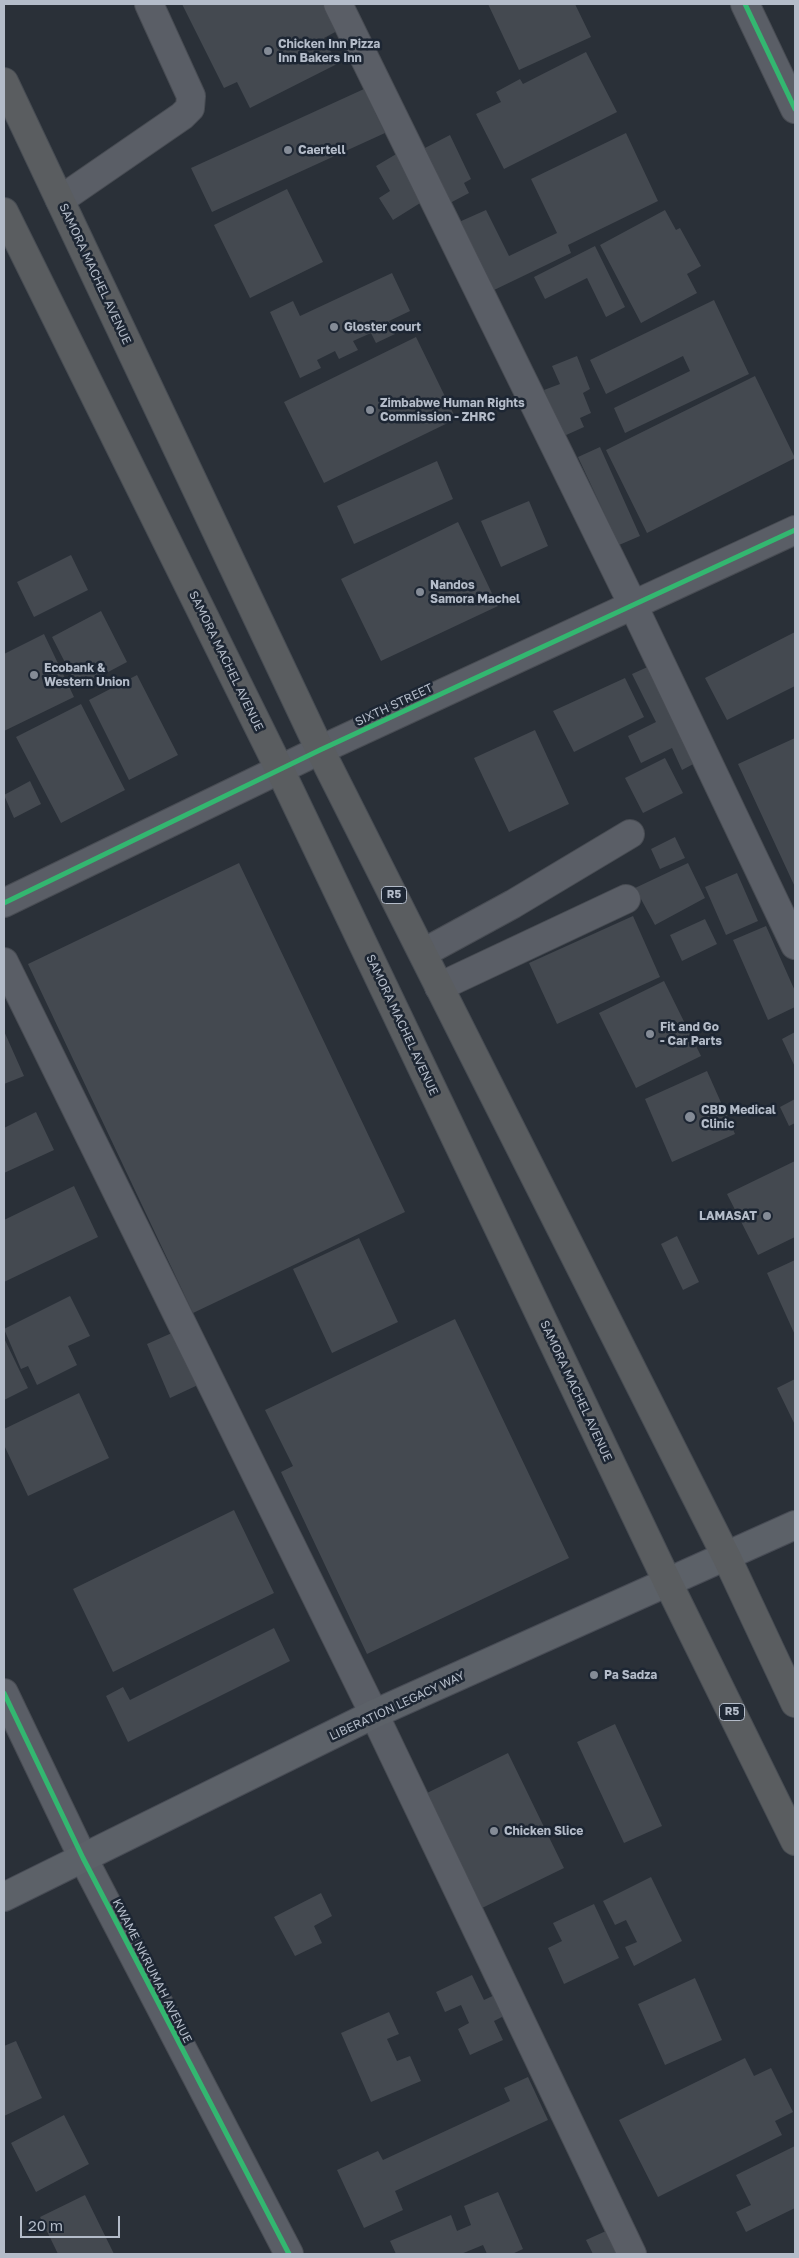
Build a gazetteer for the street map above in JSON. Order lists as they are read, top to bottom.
{
  "streets": {
    "highway": ["SAMORA MACHEL AVENUE", "R5"],
    "main road": ["LIBERATION LEGACY WAY"],
    "street": ["SIXTH STREET", "KWAME NKRUMAH AVENUE"]
  },
  "crossings": [
    ["SAMORA MACHEL AVENUE", "SIXTH STREET"],
    ["SAMORA MACHEL AVENUE", "LIBERATION LEGACY WAY"],
    ["LIBERATION LEGACY WAY", "KWAME NKRUMAH AVENUE"]
  ],
  "places": [
    "Chicken Inn Pizza Inn Bakers Inn",
    "Caertell",
    "Gloster court",
    "Zimbabwe Human Rights Commission - ZHRC",
    "Nandos Samora Machel",
    "Ecobank & Western Union",
    "Fit and Go - Car Parts",
    "CBD Medical Clinic",
    "LAMASAT",
    "Pa Sadza",
    "Chicken Slice"
  ],
  "scale_bar": "20 m"
}
